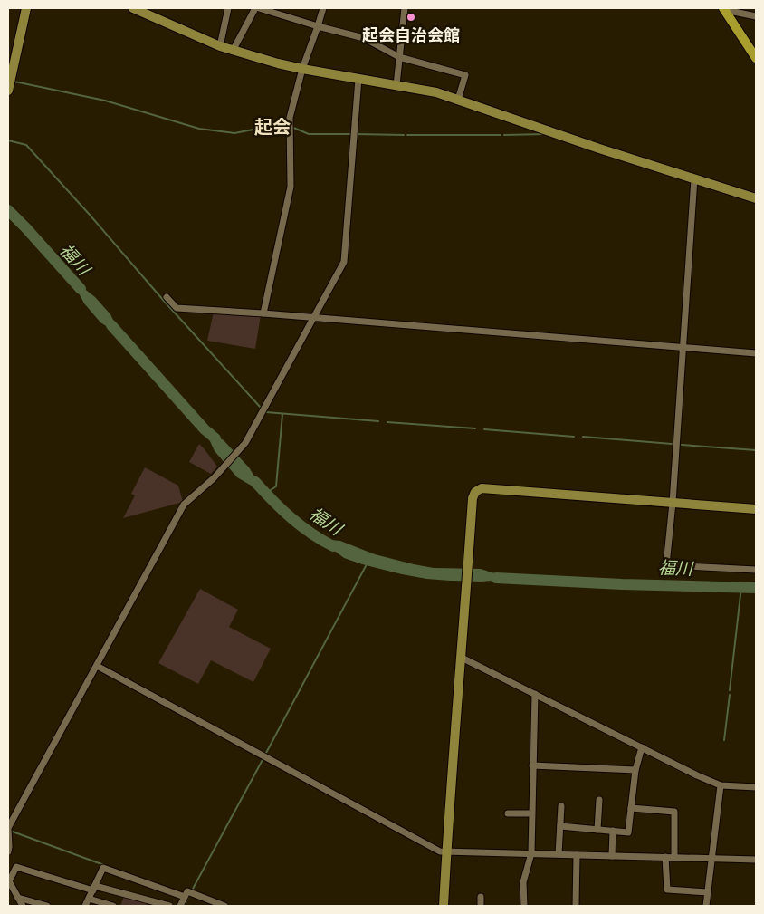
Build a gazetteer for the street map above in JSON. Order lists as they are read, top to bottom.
{
  "districts": ["起会"],
  "water": ["福川"],
  "places": ["起会自治会館"]
}
